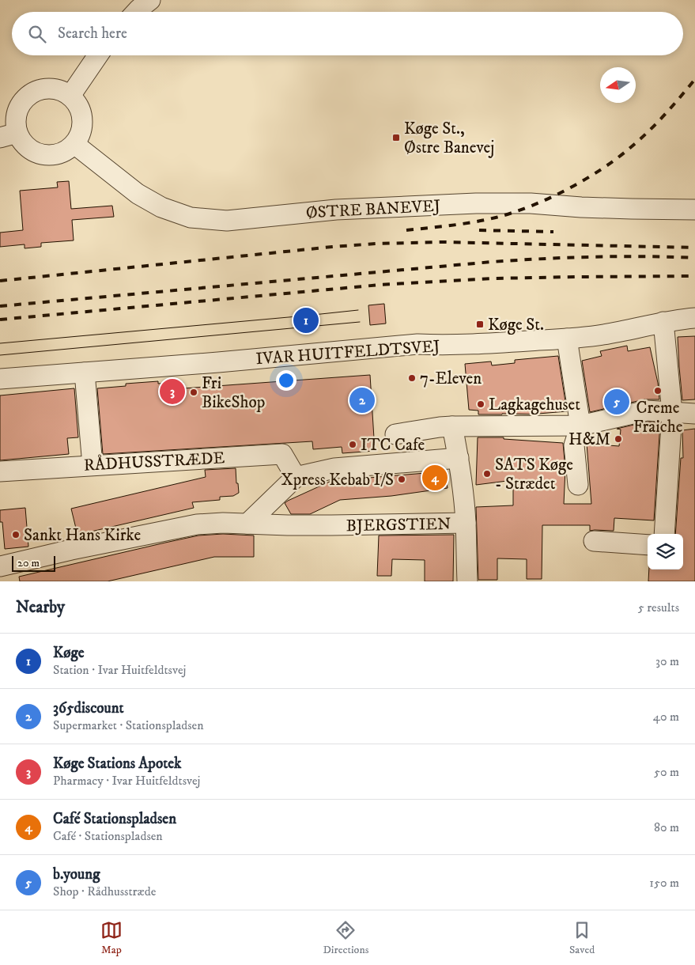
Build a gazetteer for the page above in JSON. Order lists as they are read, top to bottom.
{
  "streets": {
    "street": [
      "ØSTRE BANEVEJ",
      "IVAR HUITFELDTSVEJ",
      "RÅDHUSSTRÆDE",
      "BJERGSTIEN"
    ]
  },
  "places": {
    "transit": ["Køge St., Østre Banevej", "Køge St."],
    "other": [
      "7-Eleven",
      "Creme Fraiche",
      "Fri BikeShop",
      "Lagkagehuset",
      "H&M",
      "ITC Cafe",
      "SATS Køge - Strædet",
      "Xpress Kebab I/S",
      "Sankt Hans Kirke"
    ]
  },
  "scale_bar": "20 m",
  "north": "left",
  "page": {
    "search": "Search here",
    "pins": [
      "1",
      "3",
      "2",
      "5",
      "4"
    ],
    "scale": "20 m",
    "heading": ["Nearby", "5 results"],
    "list": [
      {
        "mark": "1",
        "name": "Køge",
        "note": "Station · Ivar Huitfeldtsvej",
        "value": "30 m"
      },
      {
        "mark": "2",
        "name": "365discount",
        "note": "Supermarket · Stationspladsen",
        "value": "40 m"
      },
      {
        "mark": "3",
        "name": "Køge Stations Apotek",
        "note": "Pharmacy · Ivar Huitfeldtsvej",
        "value": "50 m"
      },
      {
        "mark": "4",
        "name": "Café Stationspladsen",
        "note": "Café · Stationspladsen",
        "value": "80 m"
      },
      {
        "mark": "5",
        "name": "b.young",
        "note": "Shop · Rådhusstræde",
        "value": "150 m"
      }
    ],
    "nav": ["Map", "Directions", "Saved"]
  }
}
